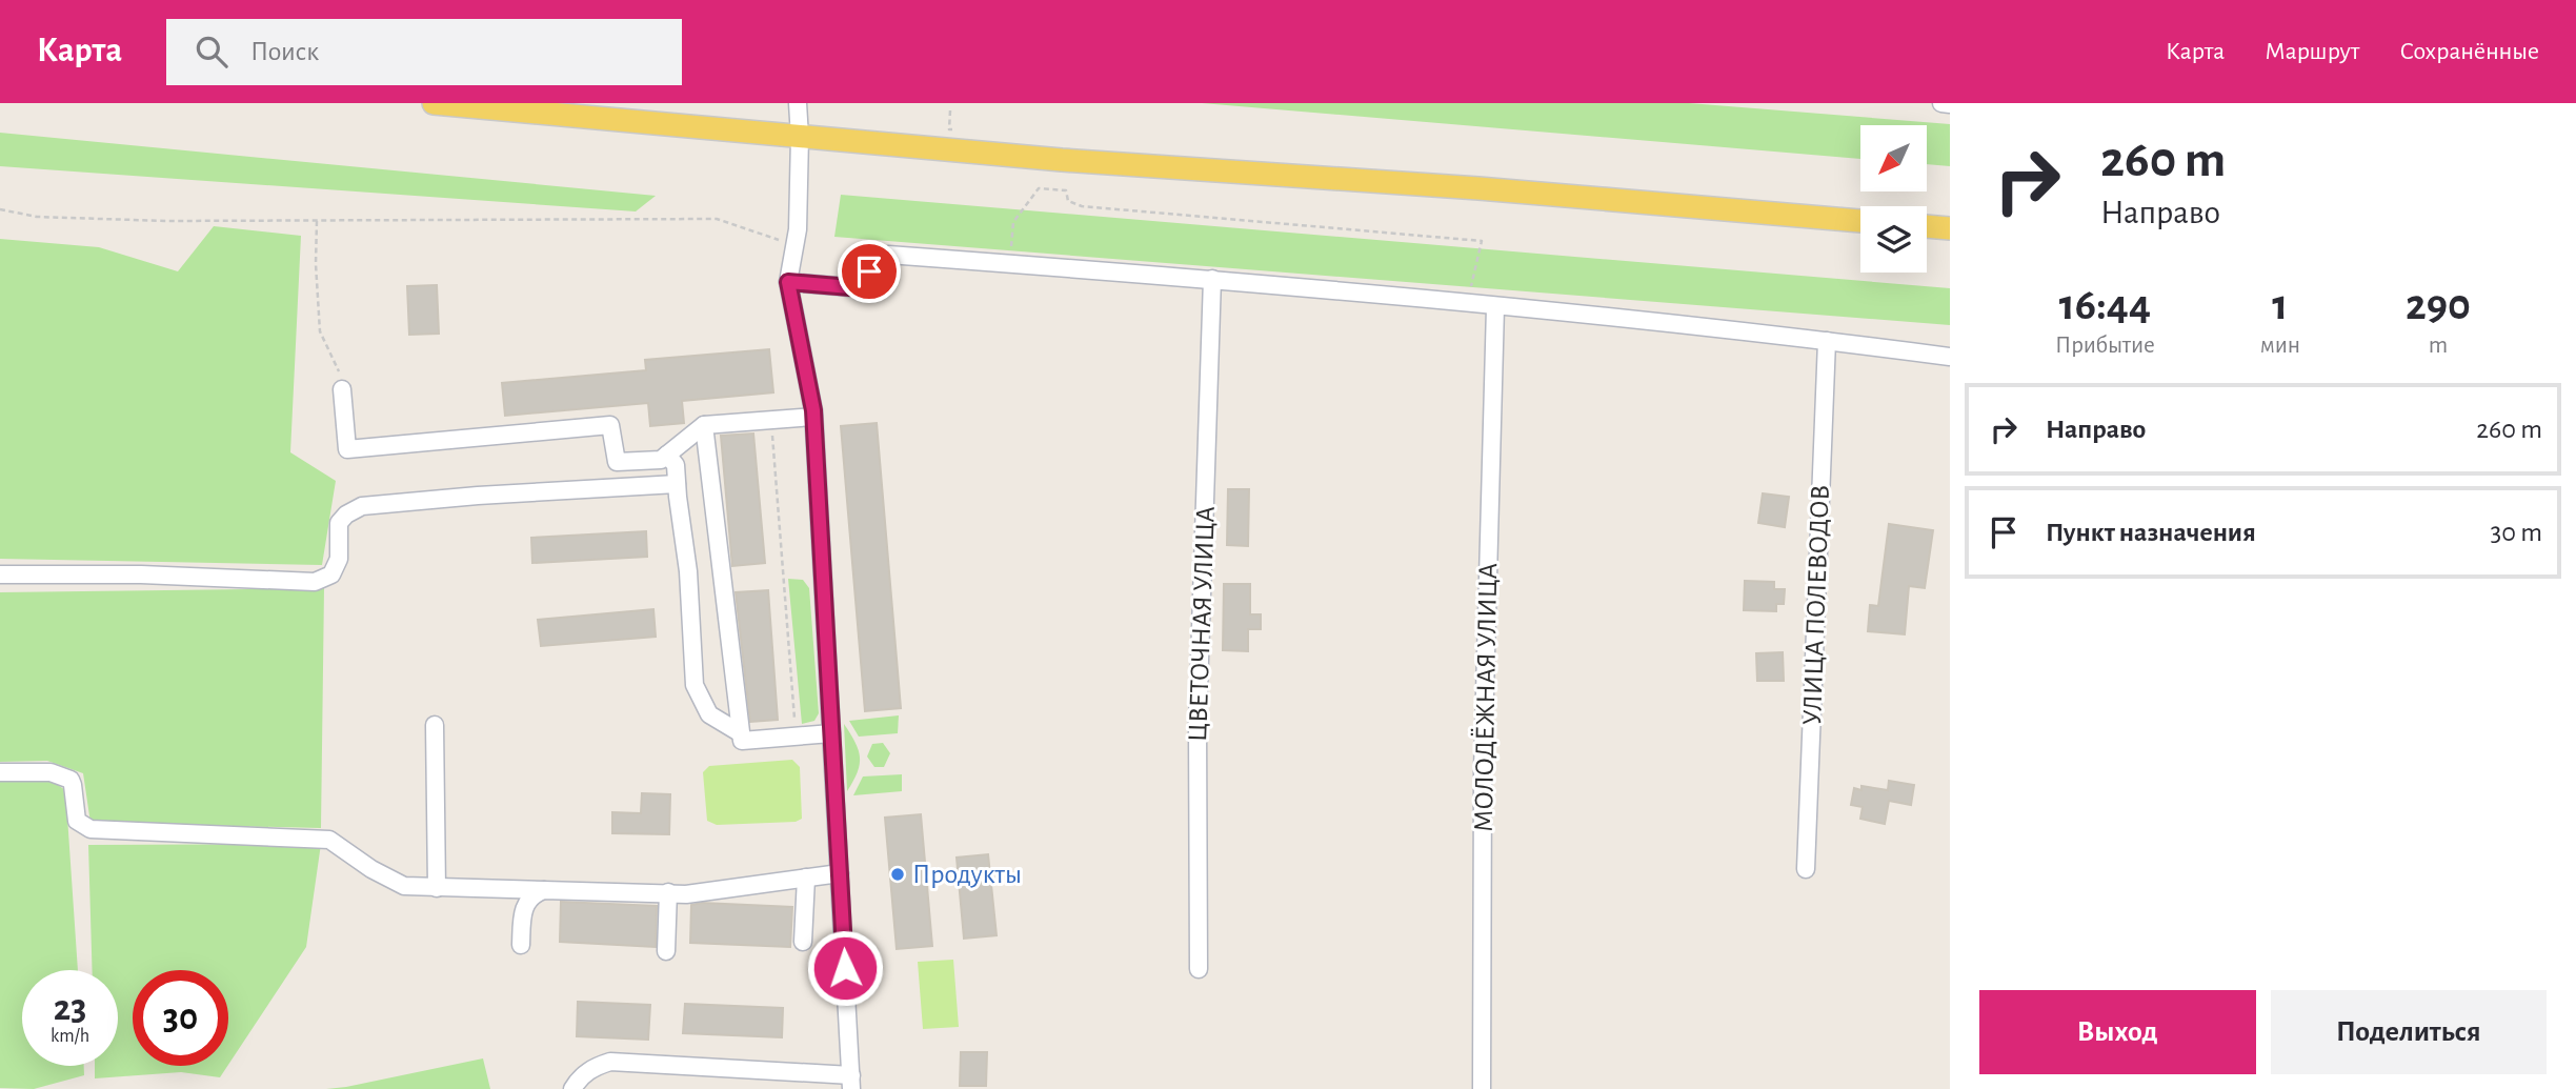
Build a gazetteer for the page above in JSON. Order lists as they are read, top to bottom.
{
  "streets": {
    "street": ["УЛИЦА ПОЛЕВОДОВ", "ЦВЕТОЧНАЯ УЛИЦА", "МОЛОДЁЖНАЯ УЛИЦА"]
  },
  "places": ["Продукты"],
  "north": "bottom left",
  "page": {
    "header": "Карта",
    "search": "Поиск",
    "nav": ["Карта", "Маршрут", "Сохранённые"],
    "turn": ["260 m", "Направо"],
    "eta": [
      "16:44",
      "Прибытие",
      "1",
      "мин",
      "290",
      "m"
    ],
    "list": [
      {
        "name": "Направо",
        "value": "260 m"
      },
      {
        "name": "Пункт назначения",
        "value": "30 m"
      }
    ],
    "speed": "23 km/h",
    "limit": "30",
    "buttons": ["Выход", "Поделиться"]
  }
}
